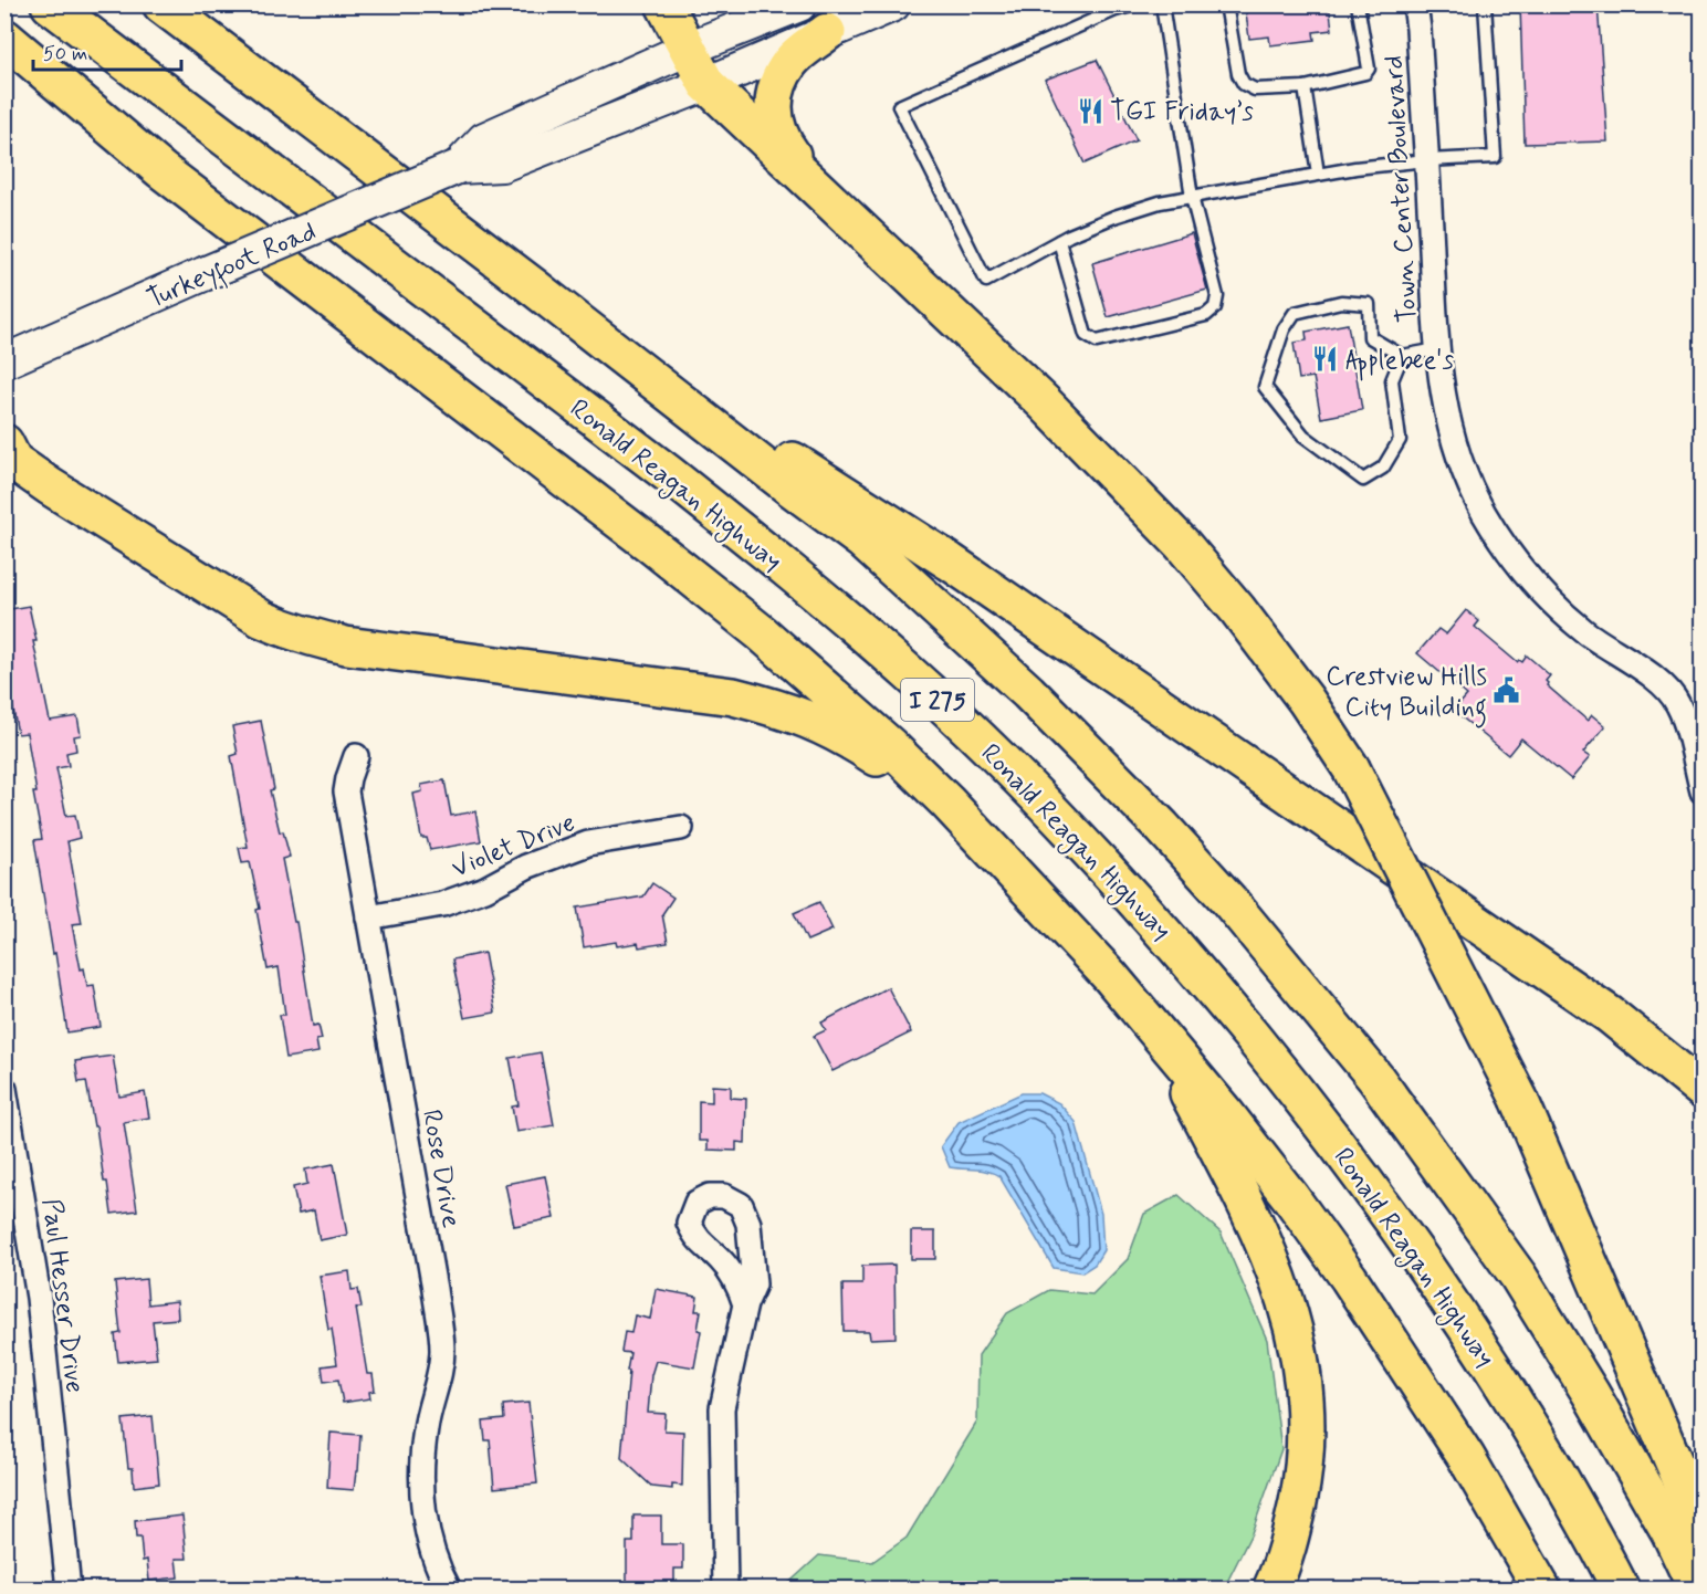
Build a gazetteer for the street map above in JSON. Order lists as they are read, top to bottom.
{
  "streets": {
    "highway": ["Ronald Reagan Highway", "I 275"],
    "main road": ["Turkeyfoot Road"],
    "street": [
      "Town Center Boulevard",
      "Violet Drive",
      "Rose Drive",
      "Paul Hesser Drive"
    ]
  },
  "crossings": [
    ["Violet Drive", "Rose Drive"]
  ],
  "places": {
    "restaurant": ["TGI Friday’s", "Applebee's"],
    "public building": ["Crestview Hills City Building"]
  },
  "scale_bar": "50 m"
}
